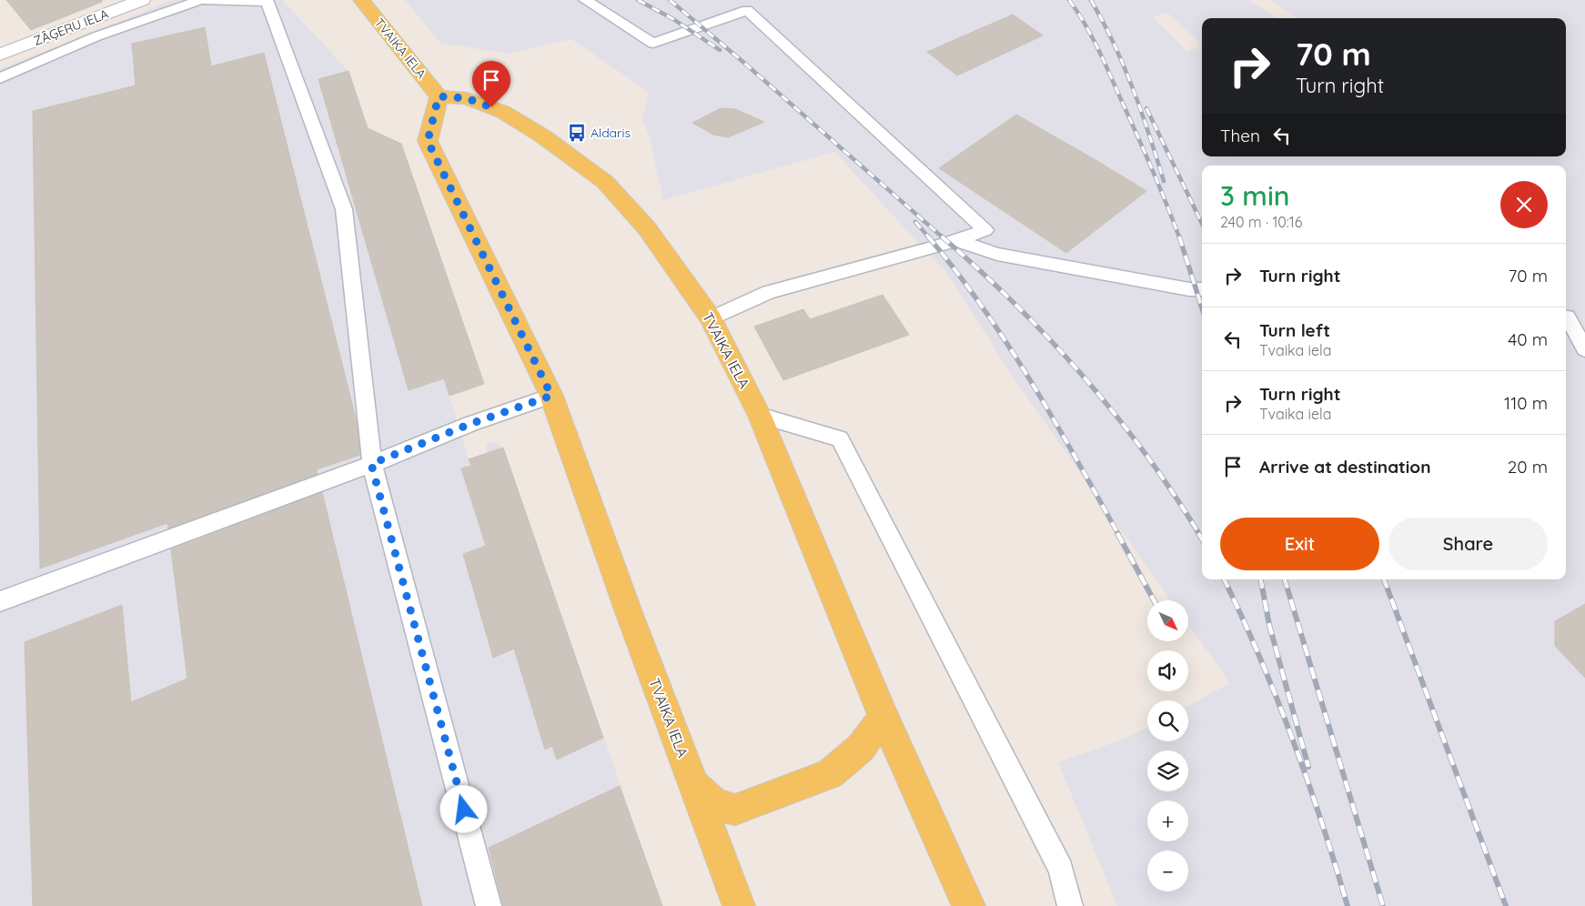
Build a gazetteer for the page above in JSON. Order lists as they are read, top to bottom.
{
  "streets": {
    "main road": ["TVAIKA IELA"],
    "street": ["ZĀĢERU IELA"]
  },
  "places": {
    "bus stop": ["Aldaris"]
  },
  "north": "bottom right",
  "page": {
    "turn": ["70 m", "Turn right"],
    "then": "Then",
    "heading": ["3 min", "240 m · 10:16"],
    "list": [
      {
        "name": "Turn right",
        "value": "70 m"
      },
      {
        "name": "Turn left",
        "note": "Tvaika iela",
        "value": "40 m"
      },
      {
        "name": "Turn right",
        "note": "Tvaika iela",
        "value": "110 m"
      },
      {
        "name": "Arrive at destination",
        "value": "20 m"
      }
    ],
    "buttons": ["Exit", "Share"],
    "map_buttons": ["+", "−"]
  }
}
